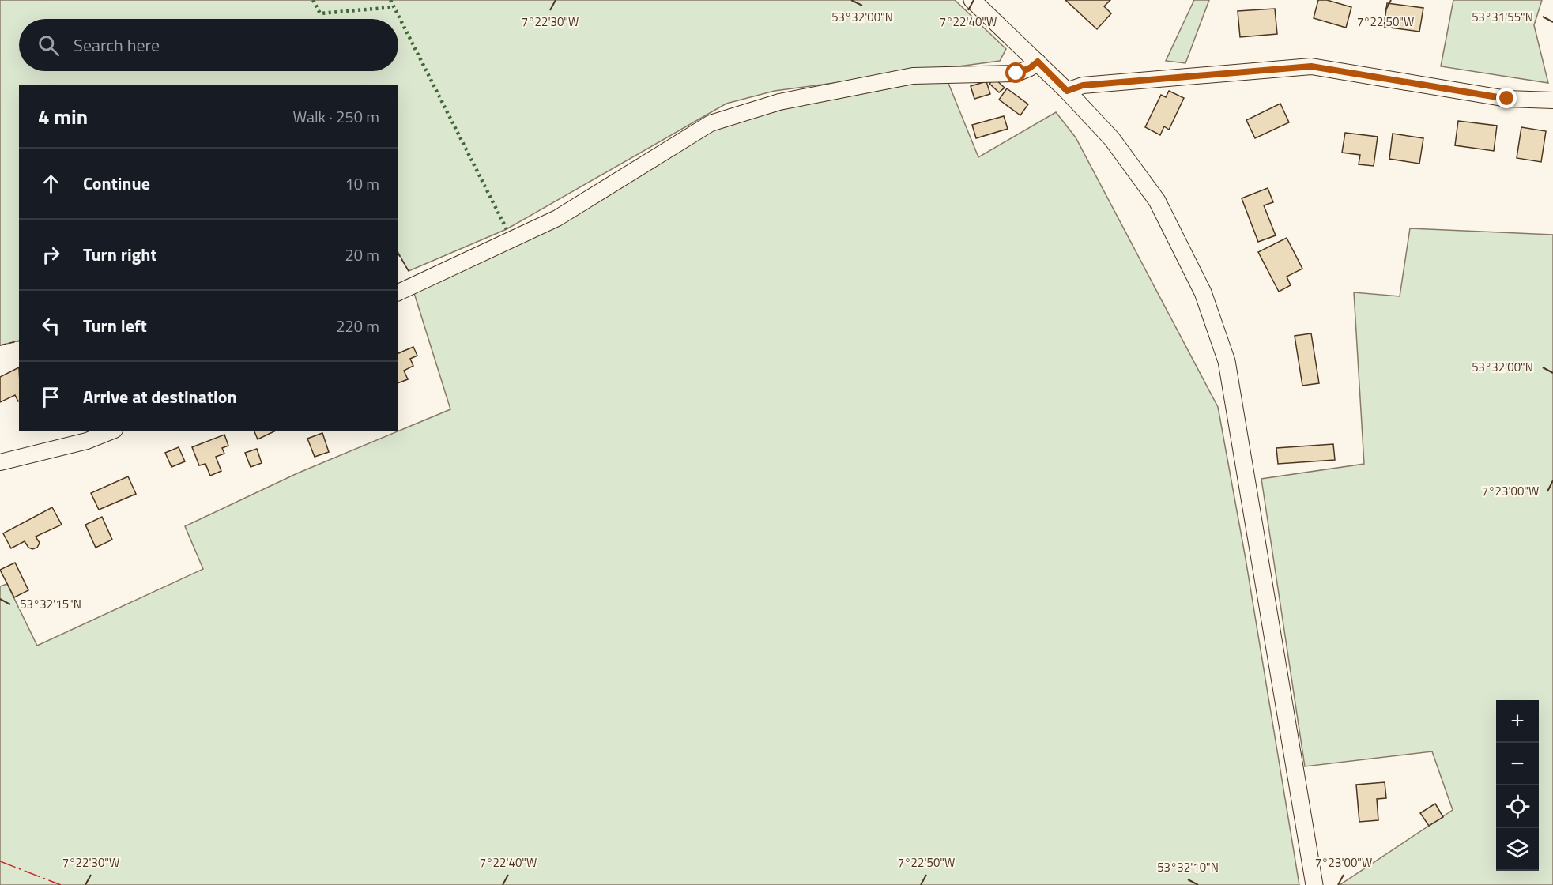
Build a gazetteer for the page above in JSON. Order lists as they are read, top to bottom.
{
  "page": {
    "search": "Search here",
    "heading": ["4 min", "Walk · 250 m"],
    "list": [
      ["Continue", "10 m"],
      ["Turn right", "20 m"],
      ["Turn left", "220 m"],
      "Arrive at destination"
    ],
    "map_buttons": ["+", "−"]
  },
  "coordinates": [
    "53°31'55\"N",
    "53°32'00\"N",
    "7°22'30\"W",
    "7°22'40\"W",
    "7°22'50\"W",
    "7°23'00\"W",
    "53°32'15\"N",
    "53°32'10\"N"
  ]
}
